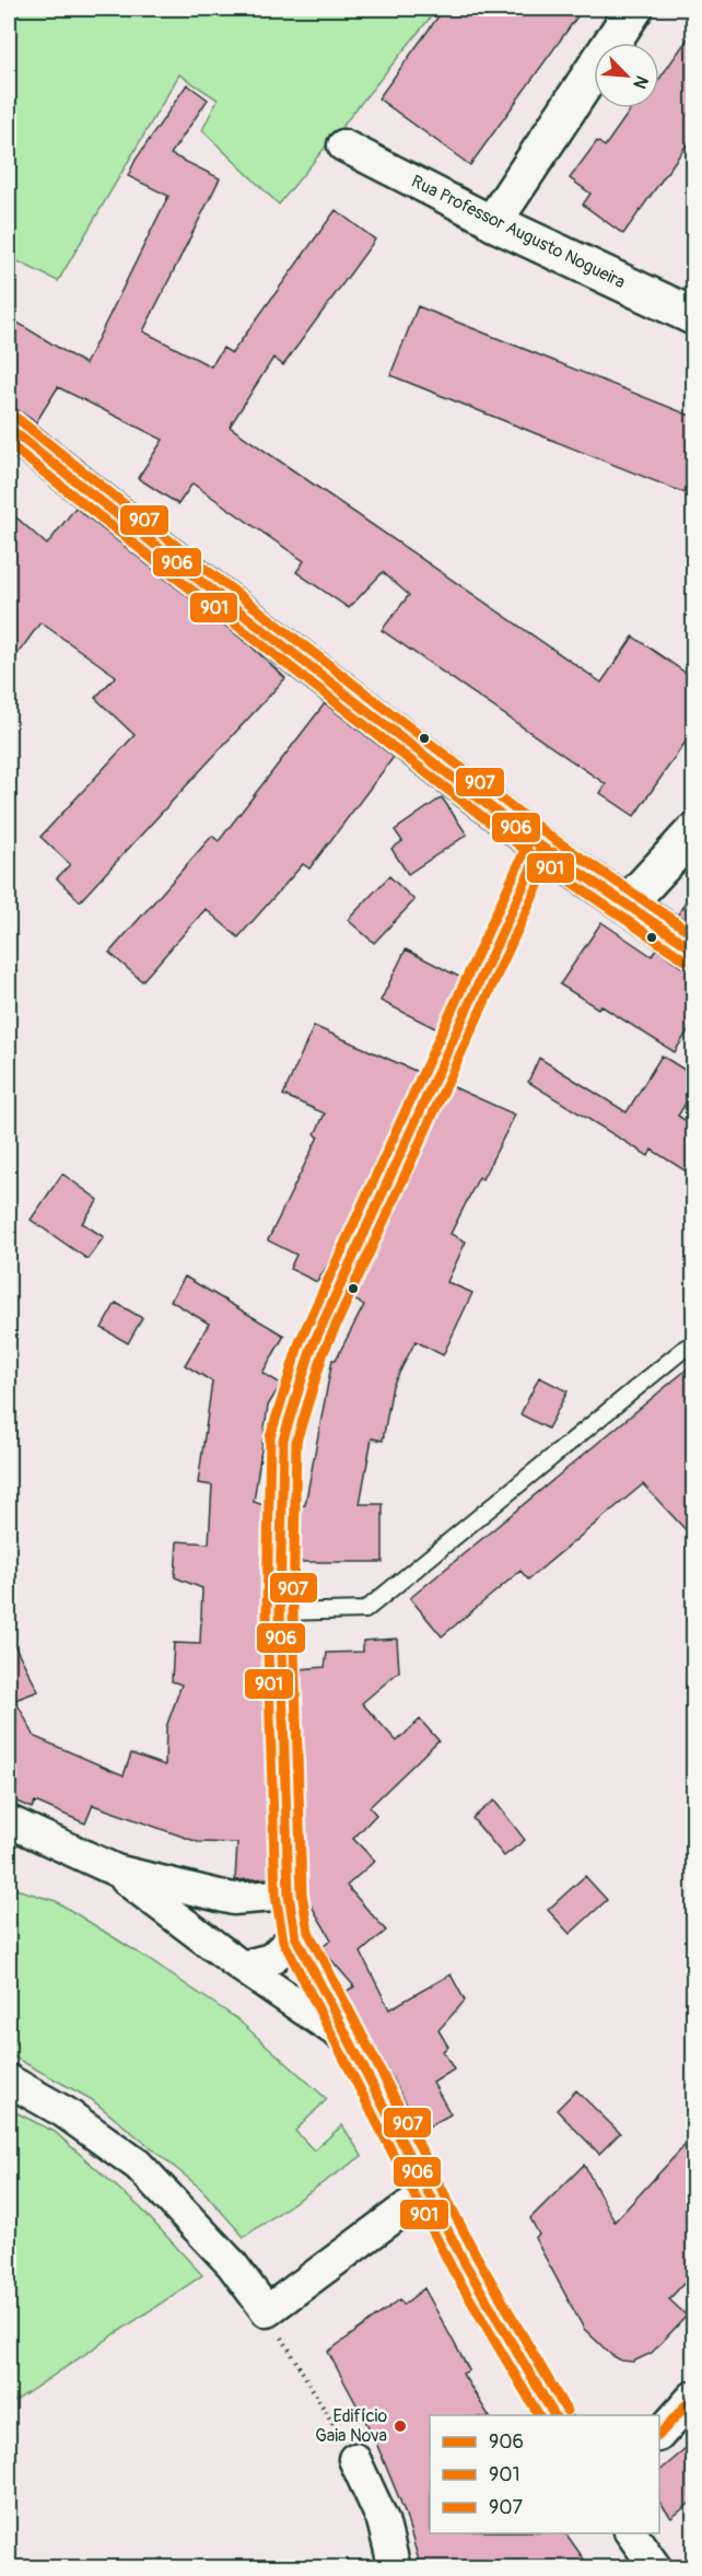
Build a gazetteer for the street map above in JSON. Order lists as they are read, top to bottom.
{
  "streets": {
    "street": ["Rua Professor Augusto Nogueira"]
  },
  "places": ["Edifício Gaia Nova"],
  "lines": ["transit line 907", "transit line 906", "transit line 901"],
  "legend": ["906", "901", "907"],
  "north": "bottom right"
}
